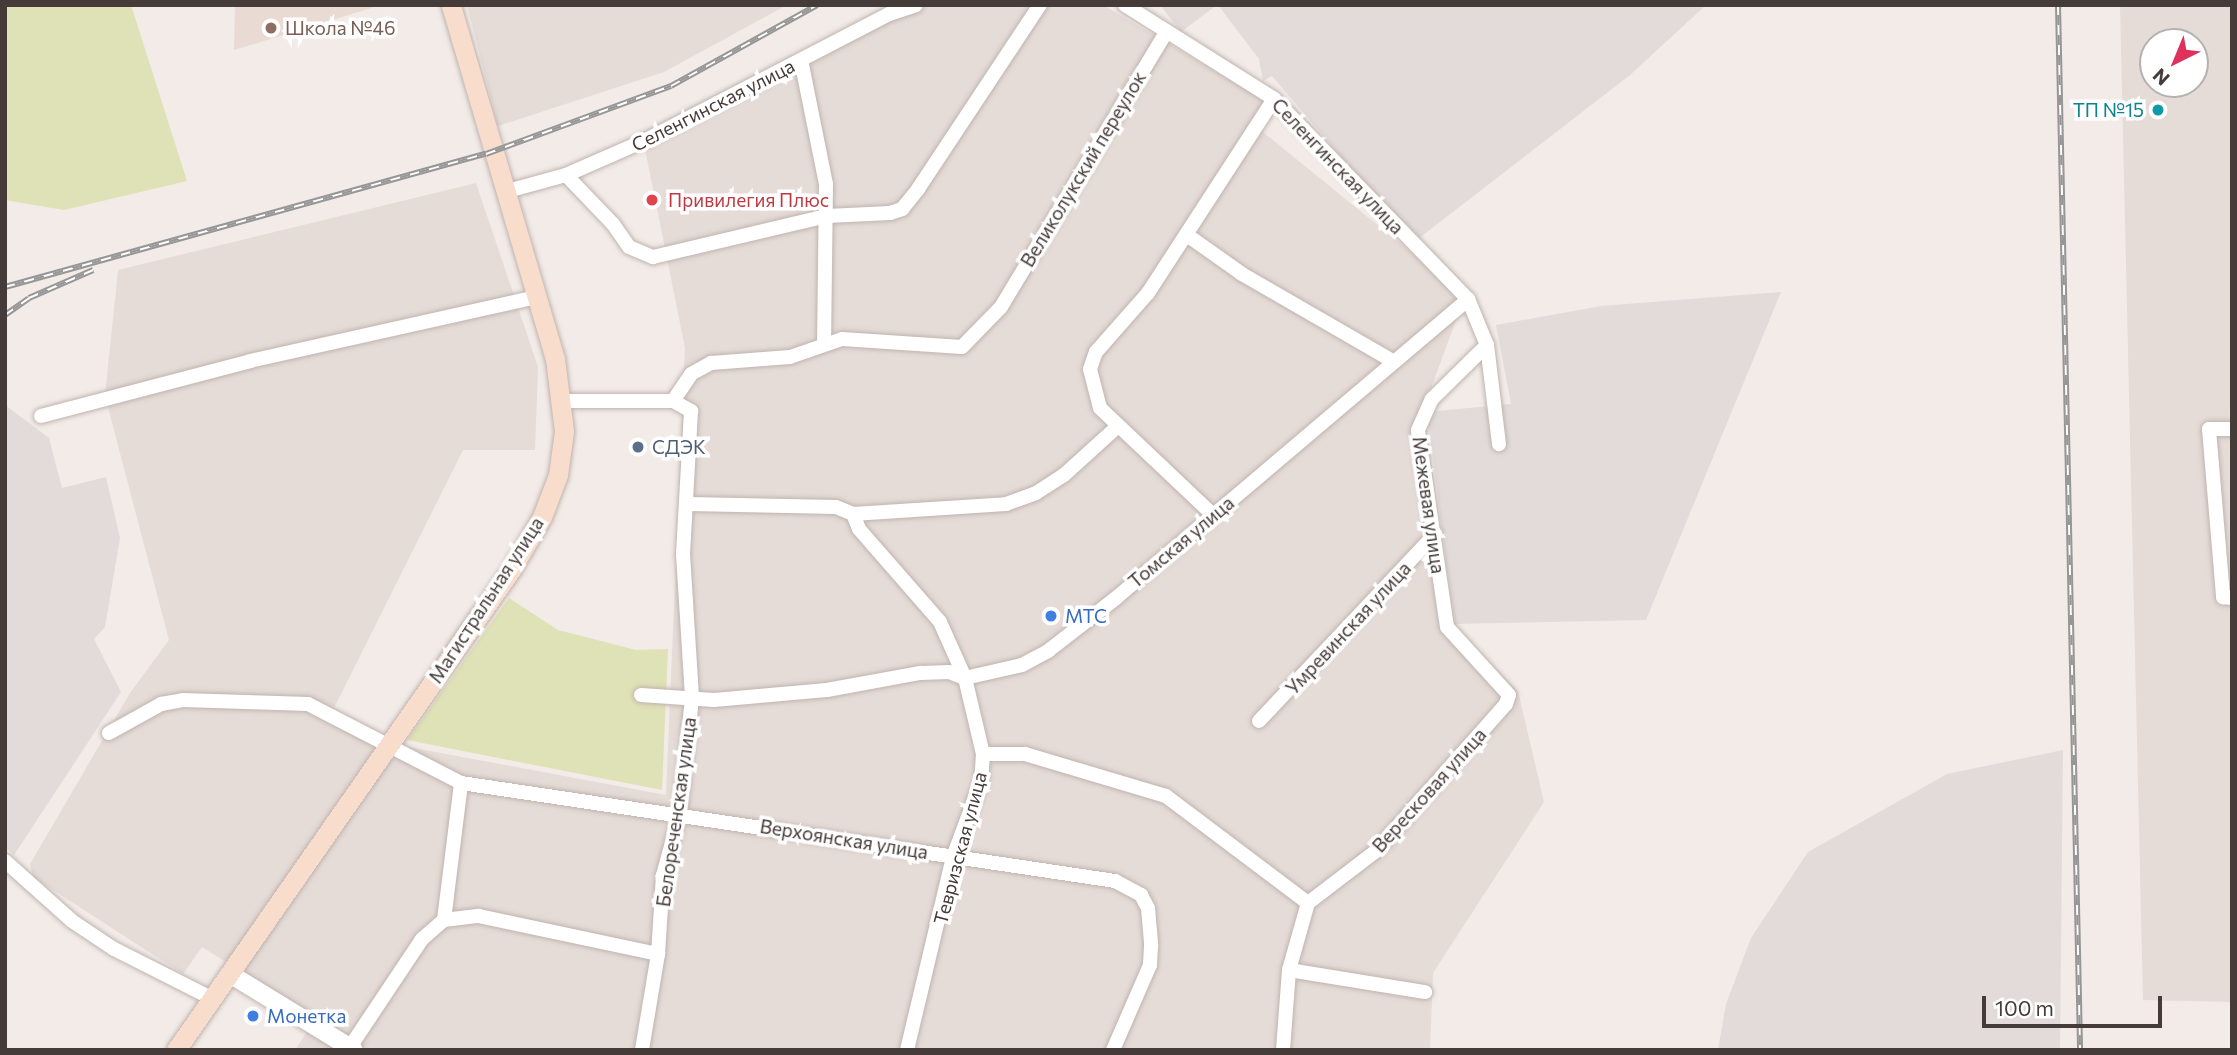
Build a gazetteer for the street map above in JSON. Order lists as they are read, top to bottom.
{
  "streets": {
    "main road": ["Магистральная улица"],
    "street": [
      "Селенгинская улица",
      "Великолукский переулок",
      "Межевая улица",
      "Томская улица",
      "Умревинская улица",
      "Вересковая улица",
      "Белореченская улица",
      "Верхоянская улица",
      "Тевризская улица"
    ]
  },
  "crossings": [
    ["Селенгинская улица", "Великолукский переулок"],
    ["Селенгинская улица", "Томская улица"],
    ["Селенгинская улица", "Магистральная улица"],
    ["Межевая улица", "Умревинская улица"],
    ["Межевая улица", "Вересковая улица"],
    ["Томская улица", "Белореченская улица"],
    ["Томская улица", "Тевризская улица"],
    ["Магистральная улица", "Верхоянская улица"],
    ["Белореченская улица", "Верхоянская улица"],
    ["Верхоянская улица", "Тевризская улица"]
  ],
  "places": [
    "Школа №46",
    "ТП №15",
    "Привилегия Плюс",
    "СДЭК",
    "МТС",
    "Монетка"
  ],
  "scale_bar": "100 m",
  "north": "bottom left"
}
